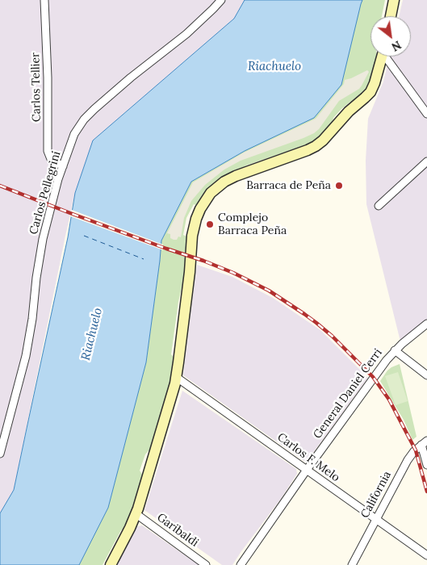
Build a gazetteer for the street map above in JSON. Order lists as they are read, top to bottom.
{
  "streets": {
    "street": [
      "Carlos Tellier",
      "Carlos Pellegrini",
      "General Daniel Cerri",
      "Carlos F. Melo",
      "California",
      "Garibaldi"
    ]
  },
  "crossings": [
    ["Carlos Tellier", "Carlos Pellegrini"],
    ["General Daniel Cerri", "Carlos F. Melo"],
    ["Carlos F. Melo", "California"]
  ],
  "water": ["Riachuelo"],
  "places": ["Barraca de Peña", "Complejo Barraca Peña"],
  "north": "bottom right"
}
